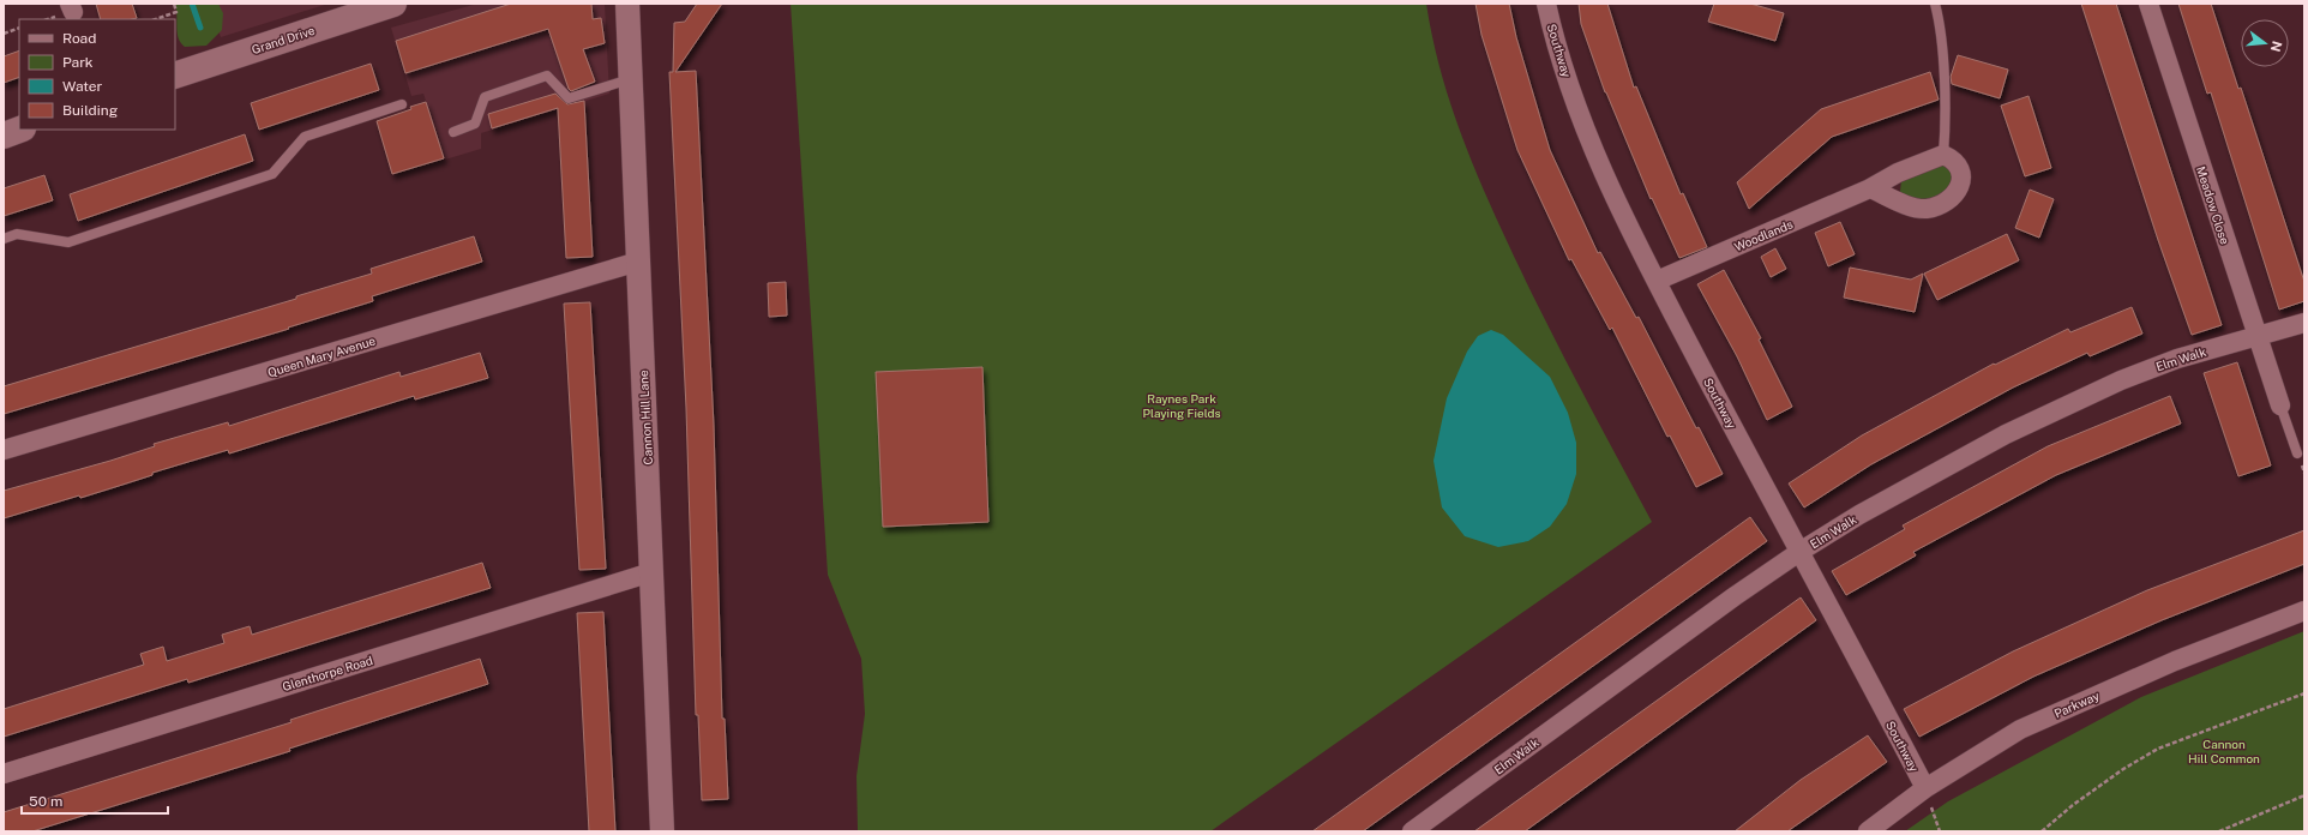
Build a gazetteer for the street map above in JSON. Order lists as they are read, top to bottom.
{
  "streets": {
    "main road": ["Grand Drive"],
    "street": [
      "Southway",
      "Meadow Close",
      "Woodlands",
      "Queen Mary Avenue",
      "Elm Walk",
      "Cannon Hill Lane",
      "Glenthorpe Road",
      "Parkway"
    ]
  },
  "crossings": [
    ["Southway", "Woodlands"],
    ["Southway", "Elm Walk"],
    ["Southway", "Parkway"],
    ["Meadow Close", "Elm Walk"],
    ["Queen Mary Avenue", "Cannon Hill Lane"],
    ["Cannon Hill Lane", "Glenthorpe Road"]
  ],
  "parks": ["Raynes Park Playing Fields", "Cannon Hill Common"],
  "legend": [
    "Road",
    "Park",
    "Water",
    "Building"
  ],
  "scale_bar": "50 m",
  "north": "right"
}
